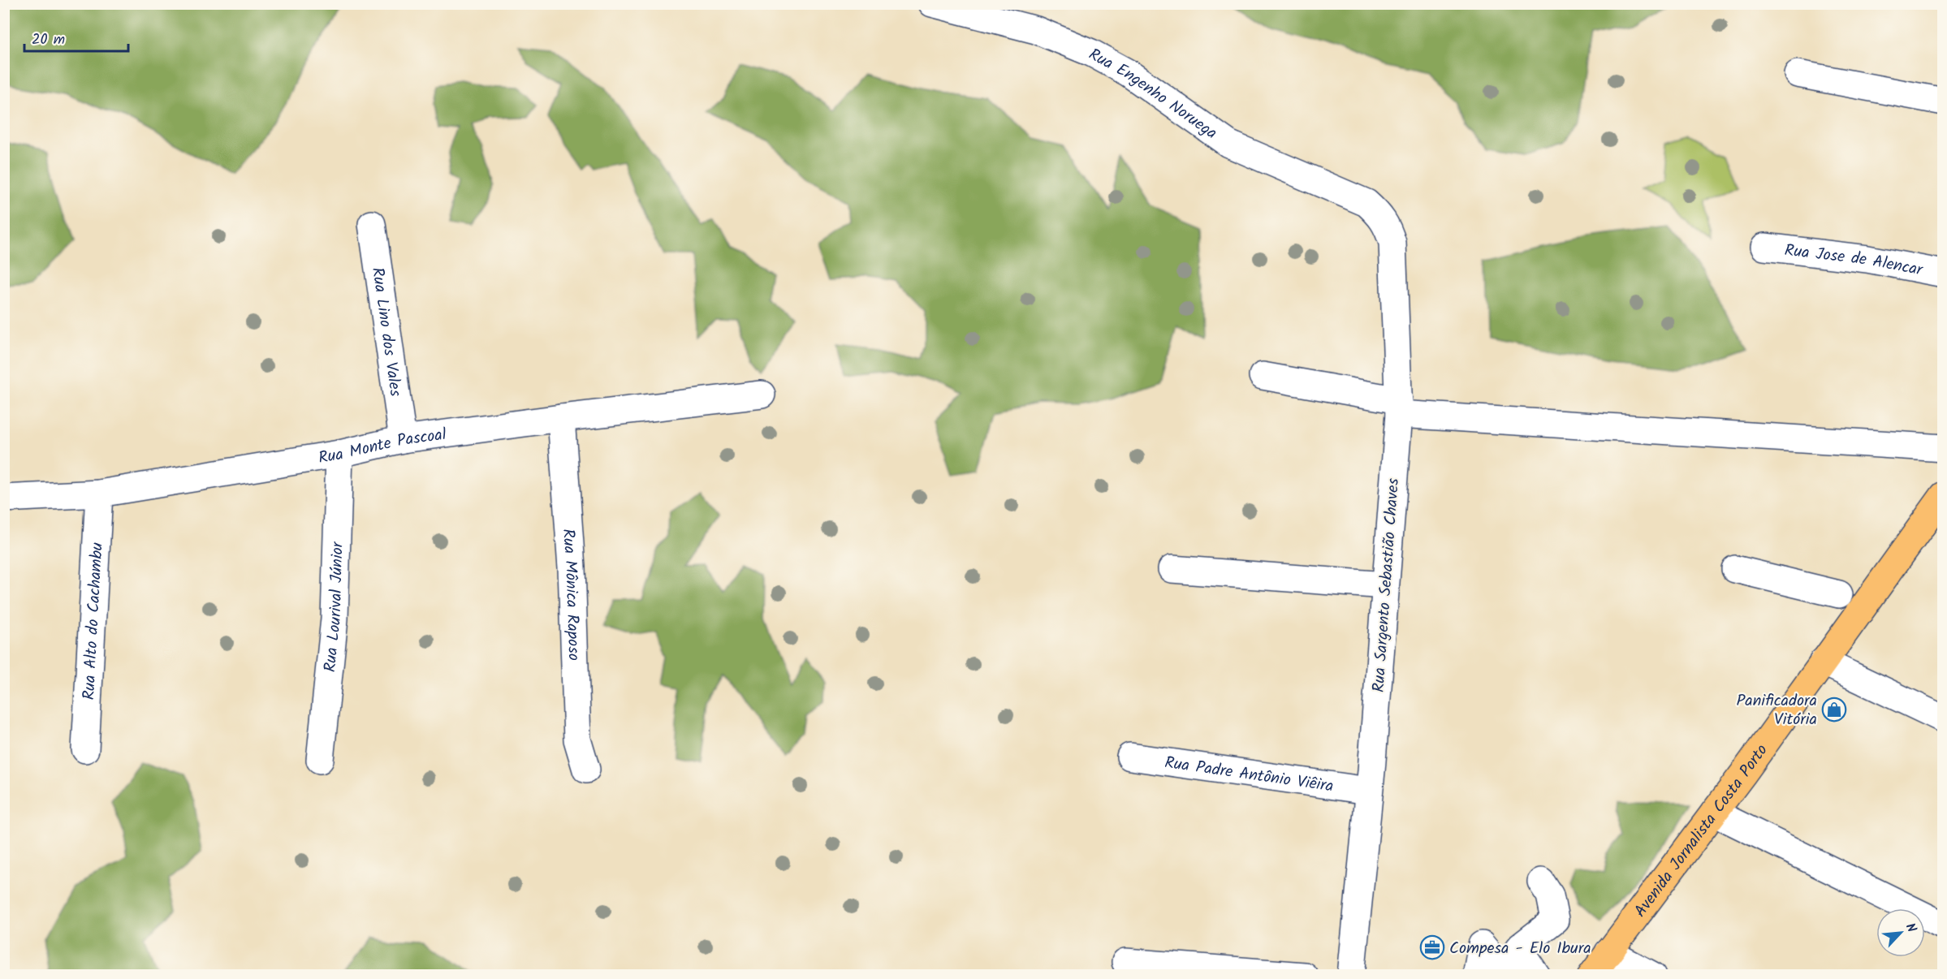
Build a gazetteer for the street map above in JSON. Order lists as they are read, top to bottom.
{
  "streets": {
    "main road": ["Avenida Jornalista Costa Porto"],
    "street": [
      "Rua Engenho Noruega",
      "Rua Jose de Alencar",
      "Rua Lino dos Vales",
      "Rua Monte Pascoal",
      "Rua Sargento Sebastião Chaves",
      "Rua Mônica Raposo",
      "Rua Lourival Júnior",
      "Rua Alto do Cachambu",
      "Rua Padre Antônio Viêira"
    ]
  },
  "crossings": [
    ["Rua Engenho Noruega", "Rua Sargento Sebastião Chaves"],
    ["Rua Lino dos Vales", "Rua Monte Pascoal"],
    ["Rua Monte Pascoal", "Rua Mônica Raposo"],
    ["Rua Monte Pascoal", "Rua Lourival Júnior"],
    ["Rua Monte Pascoal", "Rua Alto do Cachambu"],
    ["Rua Sargento Sebastião Chaves", "Rua Padre Antônio Viêira"]
  ],
  "places": {
    "shop": ["Panificadora Vitória"],
    "office": ["Compesa - Elo Ibura"]
  },
  "scale_bar": "20 m",
  "north": "top right"
}
